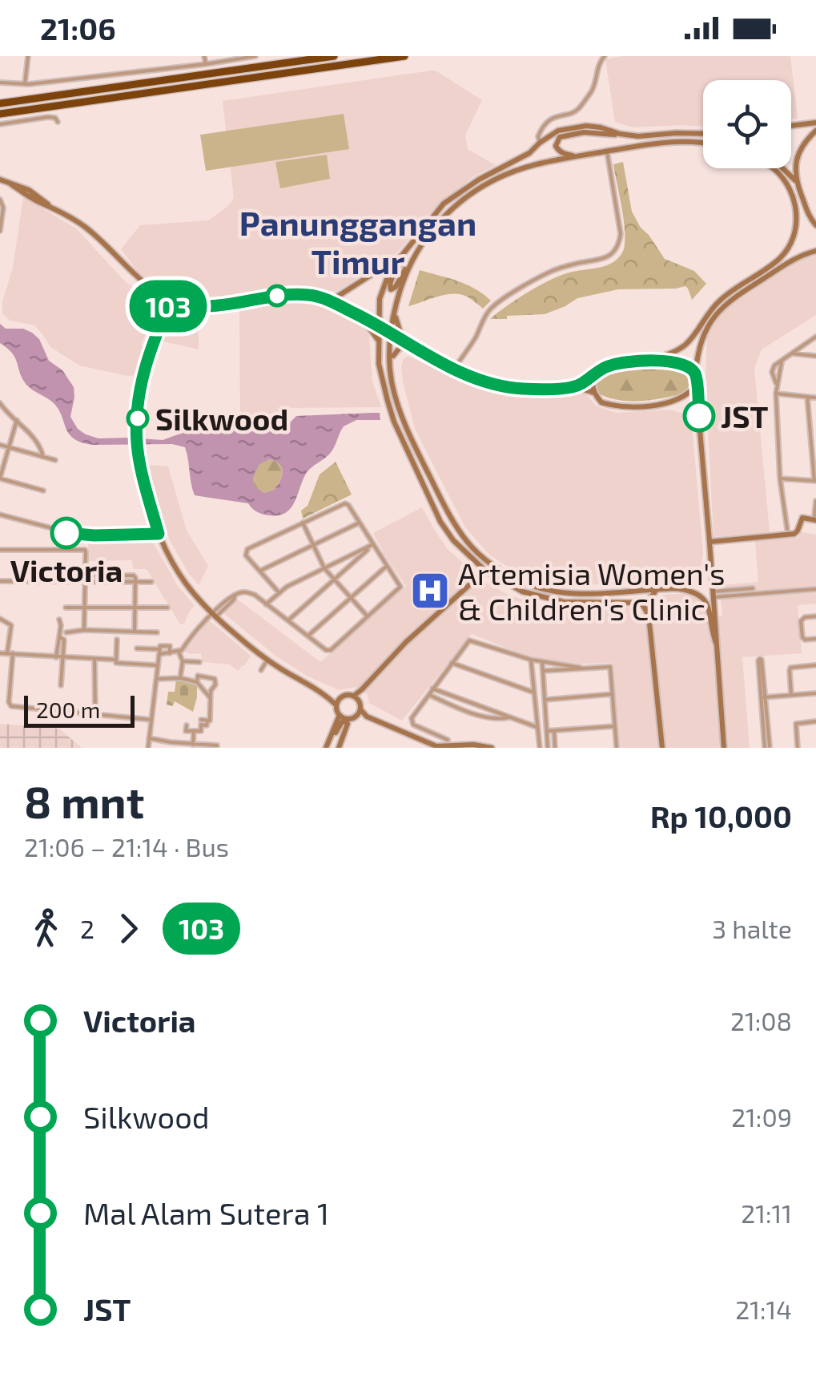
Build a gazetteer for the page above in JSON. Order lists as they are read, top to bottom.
{
  "districts": ["Panunggangan Timur"],
  "places": {
    "other": ["JST", "Silkwood", "Victoria"],
    "hospital": ["Artemisia Women's & Children's Clinic"]
  },
  "lines": ["bus line 103"],
  "scale_bar": "200 m",
  "page": {
    "status": "21:06",
    "on_map": "103",
    "scale": "200 m",
    "heading": ["8 mnt", "21:06 – 21:14 · Bus", "Rp 10,000"],
    "legs": ["2", "103", "3 halte"],
    "list": [
      {
        "name": "Victoria",
        "value": "21:08"
      },
      {
        "name": "Silkwood",
        "value": "21:09"
      },
      {
        "name": "Mal Alam Sutera 1",
        "value": "21:11"
      },
      {
        "name": "JST",
        "value": "21:14"
      }
    ]
  }
}
